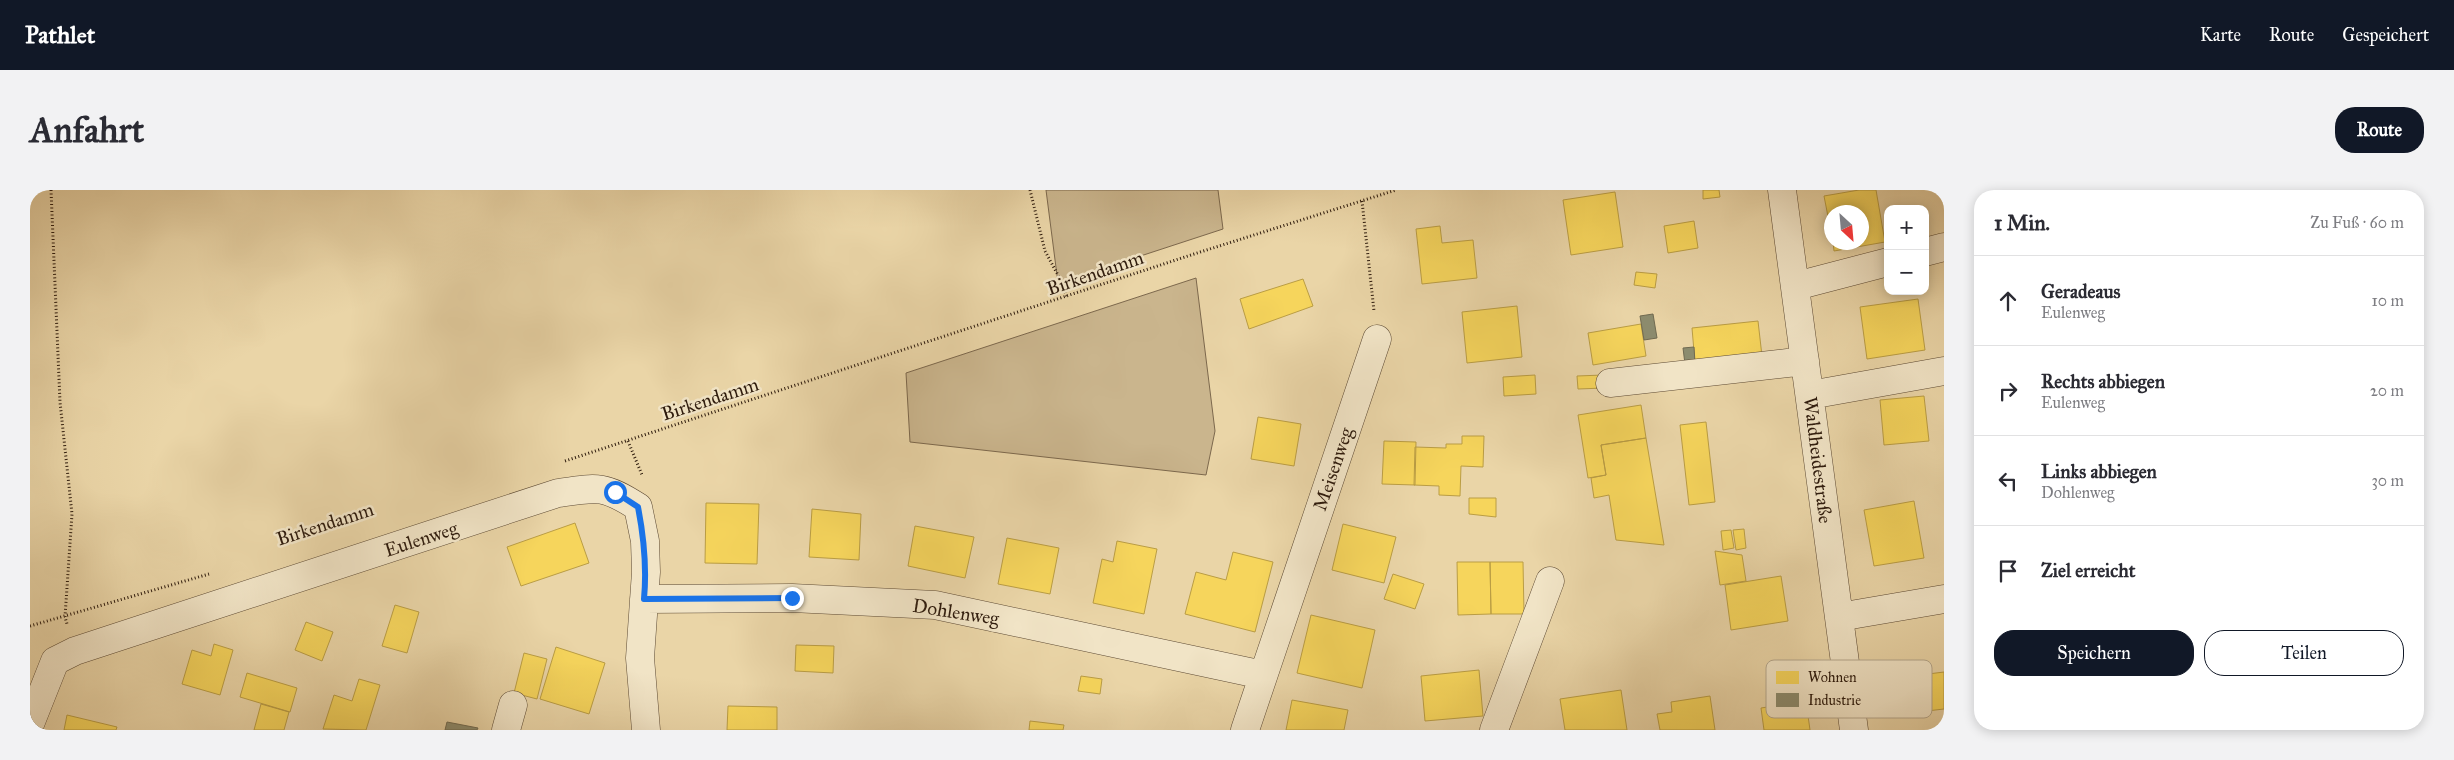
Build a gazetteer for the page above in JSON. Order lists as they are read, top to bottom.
{
  "streets": {
    "street": [
      "Waldheidestraße",
      "Meisenweg",
      "Eulenweg",
      "Dohlenweg"
    ],
    "path": ["Birkendamm"]
  },
  "crossings": [
    ["Meisenweg", "Dohlenweg"],
    ["Eulenweg", "Dohlenweg"]
  ],
  "legend": ["Wohnen", "Industrie"],
  "north": "bottom right",
  "page": {
    "header": "Pathlet",
    "nav": ["Karte", "Route", "Gespeichert"],
    "buttons": [
      "Route",
      ["Speichern", "Teilen"]
    ],
    "title": "Anfahrt",
    "heading": ["1 Min.", "Zu Fuß · 60 m"],
    "map_buttons": ["+", "−"],
    "list": [
      ["Geradeaus", "Eulenweg", "10 m"],
      ["Rechts abbiegen", "Eulenweg", "20 m"],
      ["Links abbiegen", "Dohlenweg", "30 m"],
      "Ziel erreicht"
    ]
  }
}
